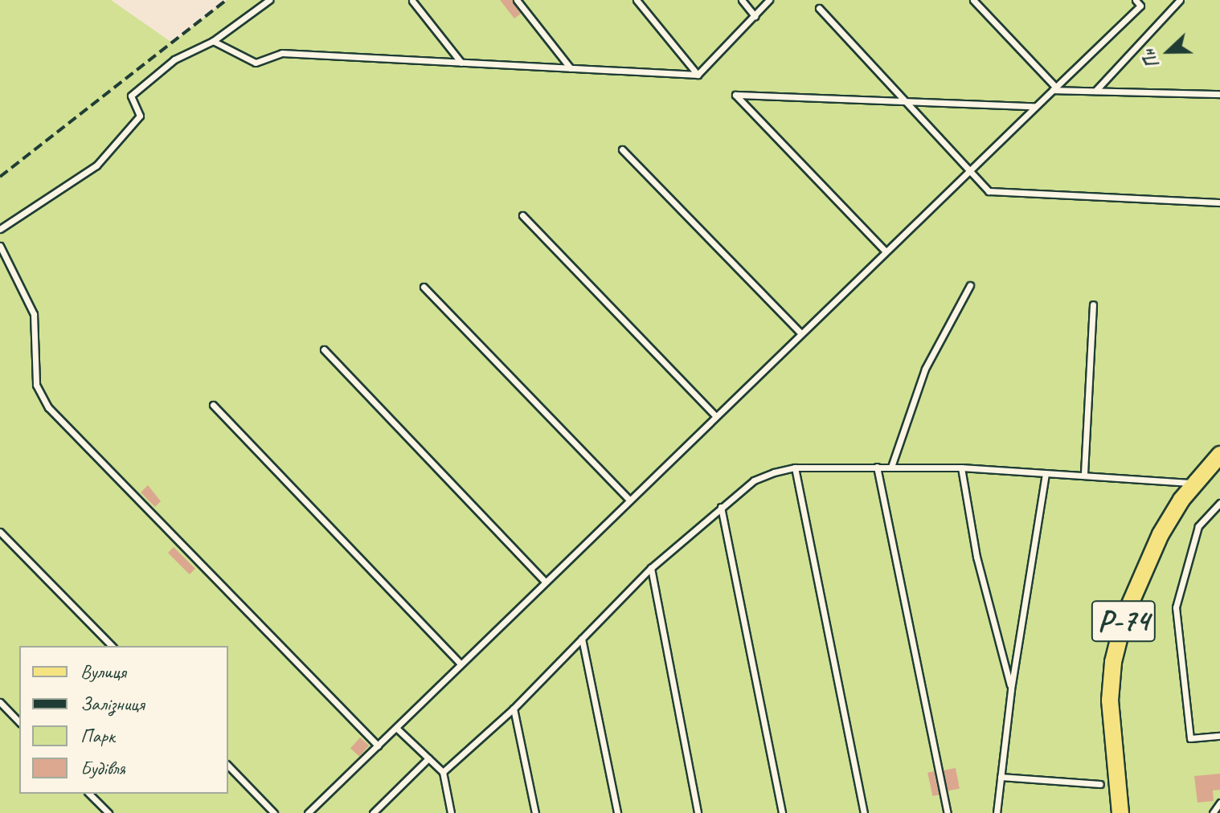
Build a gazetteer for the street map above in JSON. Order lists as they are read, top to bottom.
{
  "streets": {
    "main road": ["Р-74"]
  },
  "legend": [
    "Вулиця",
    "Залізниця",
    "Парк",
    "Будівля"
  ],
  "north": "left"
}
